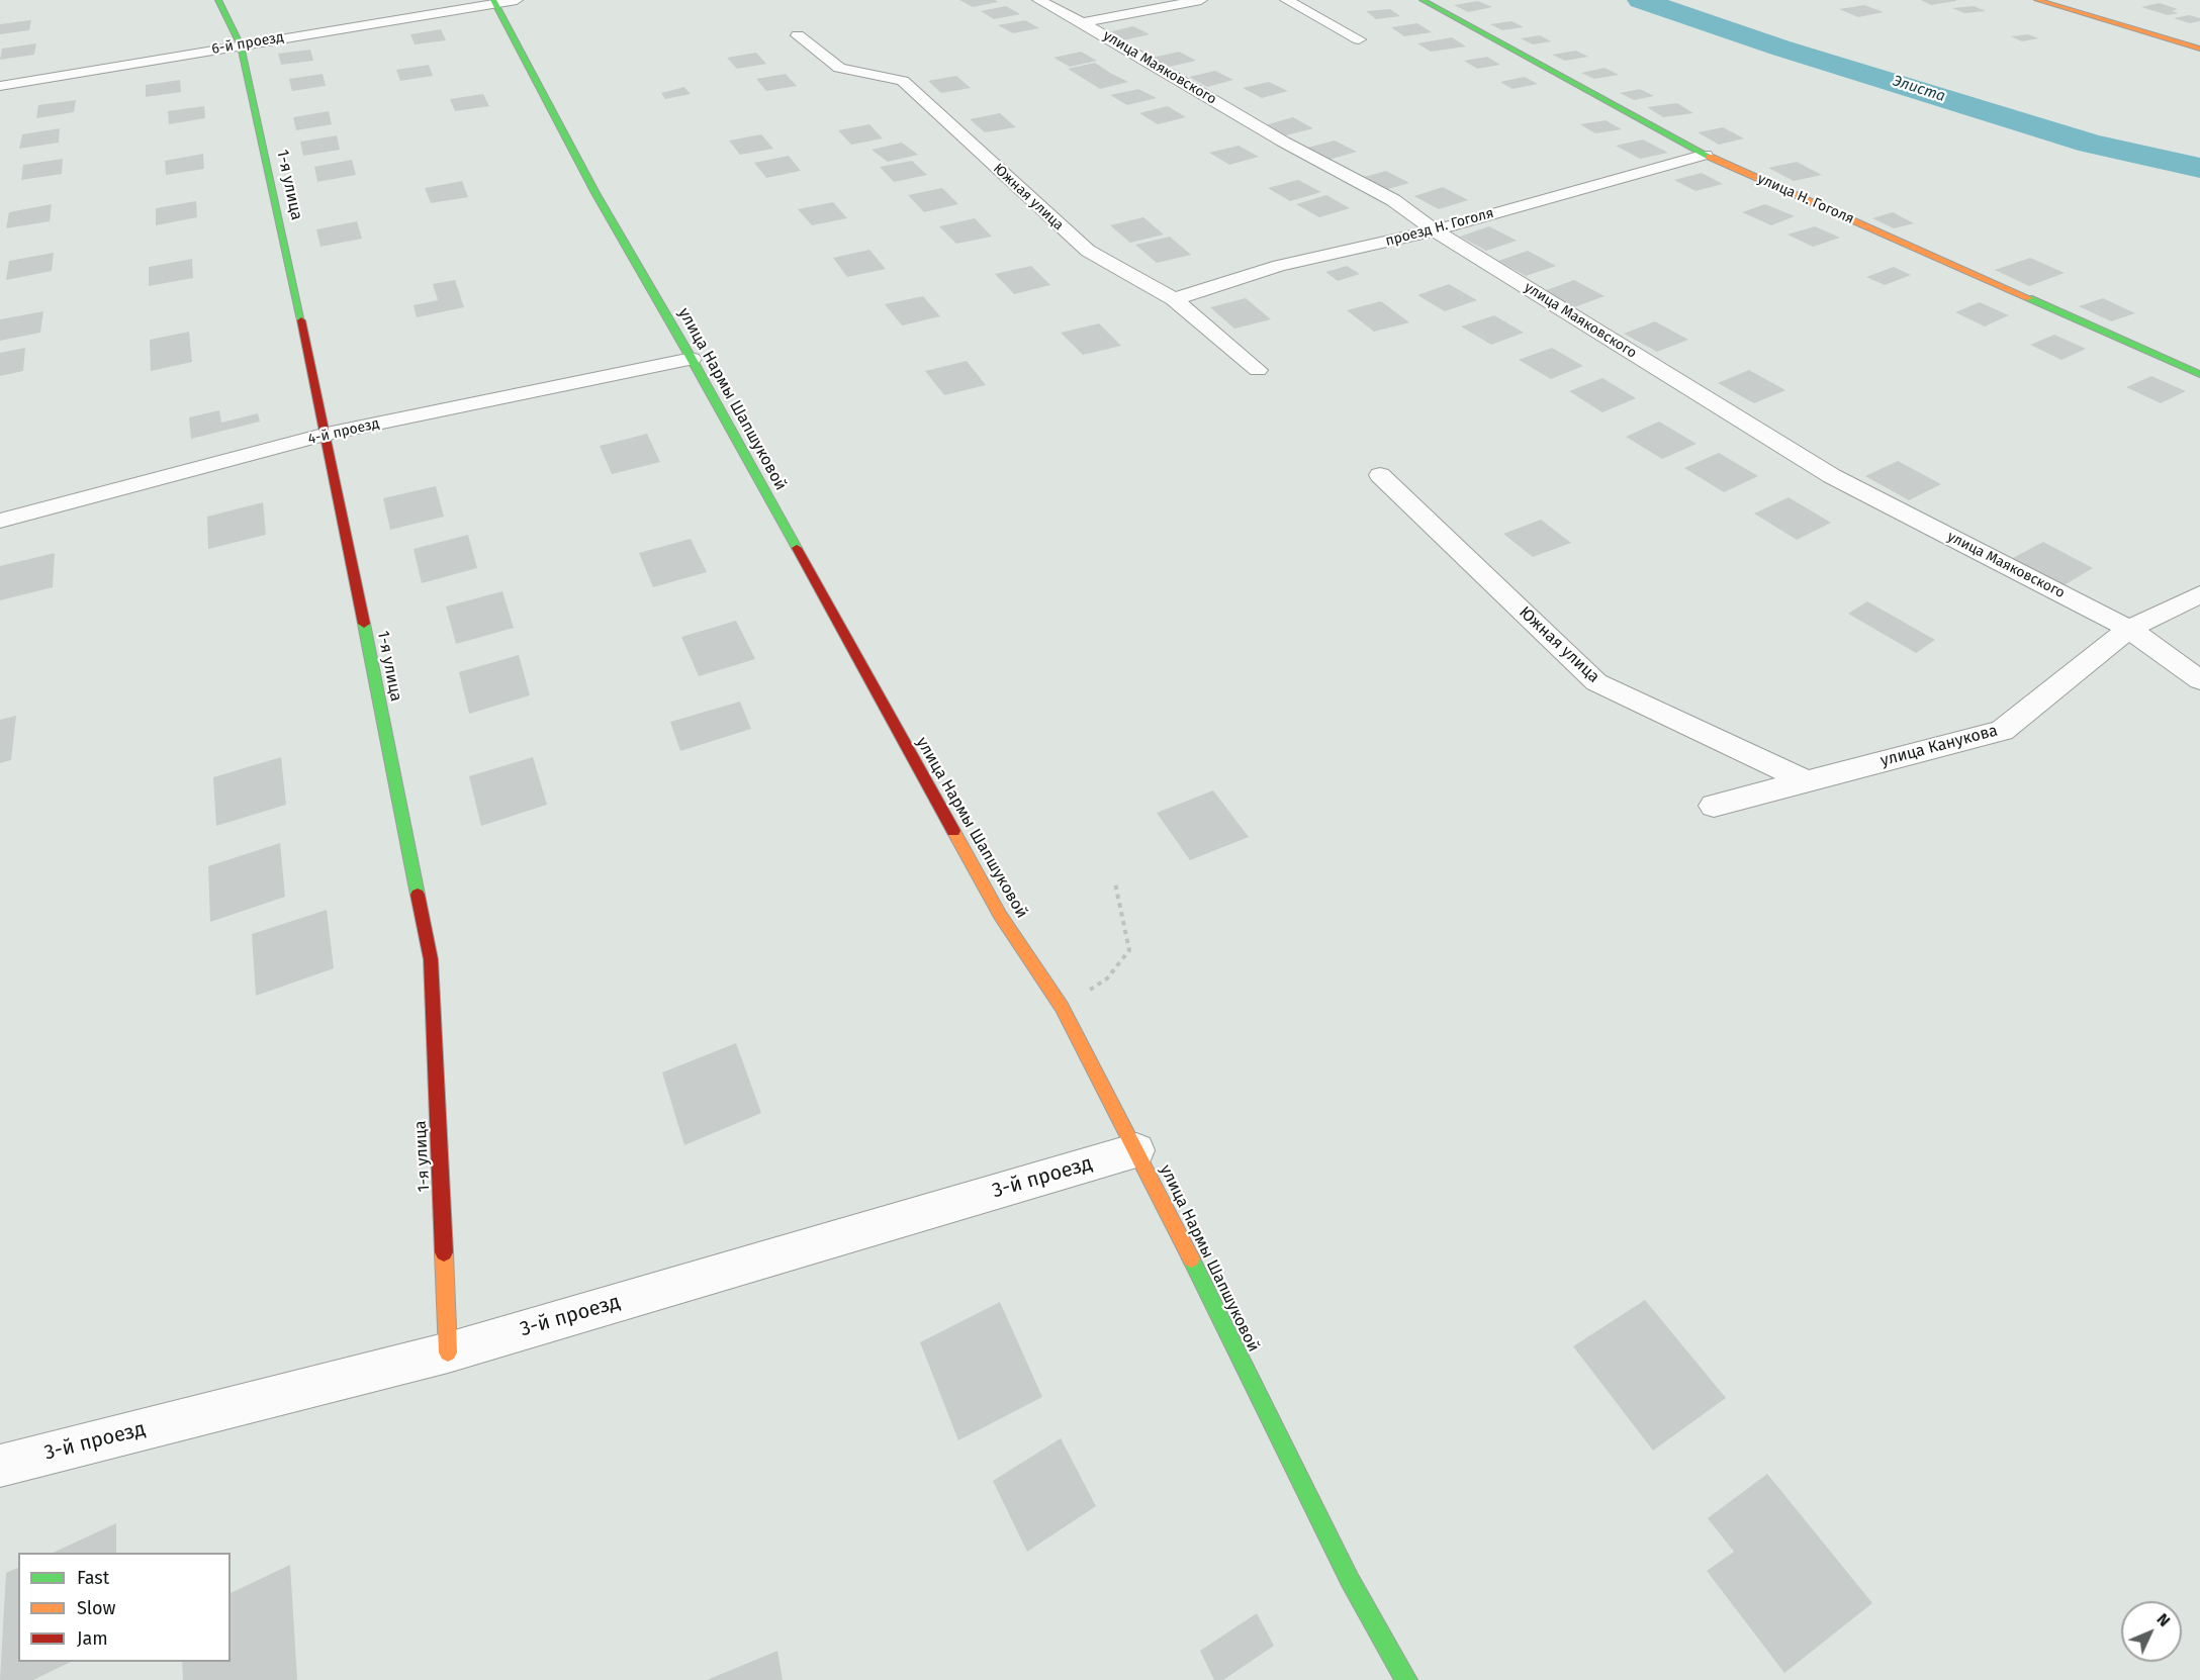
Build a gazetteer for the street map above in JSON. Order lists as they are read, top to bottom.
{
  "streets": {
    "street": [
      "6-й проезд",
      "улица Маяковского",
      "1-я улица",
      "Южная улица",
      "улица Н. Гоголя",
      "проезд Н. Гоголя",
      "улица Нармы Шапшуковой",
      "4-й проезд",
      "улица Канукова",
      "3-й проезд"
    ]
  },
  "crossings": [
    ["6-й проезд", "1-я улица"],
    ["6-й проезд", "улица Нармы Шапшуковой"],
    ["улица Маяковского", "проезд Н. Гоголя"],
    ["улица Маяковского", "улица Канукова"],
    ["1-я улица", "4-й проезд"],
    ["1-я улица", "3-й проезд"],
    ["Южная улица", "проезд Н. Гоголя"],
    ["Южная улица", "улица Канукова"],
    ["улица Н. Гоголя", "проезд Н. Гоголя"],
    ["улица Нармы Шапшуковой", "4-й проезд"],
    ["улица Нармы Шапшуковой", "3-й проезд"]
  ],
  "water": ["Элиста"],
  "legend": ["Fast", "Slow", "Jam"],
  "north": "top right"
}
